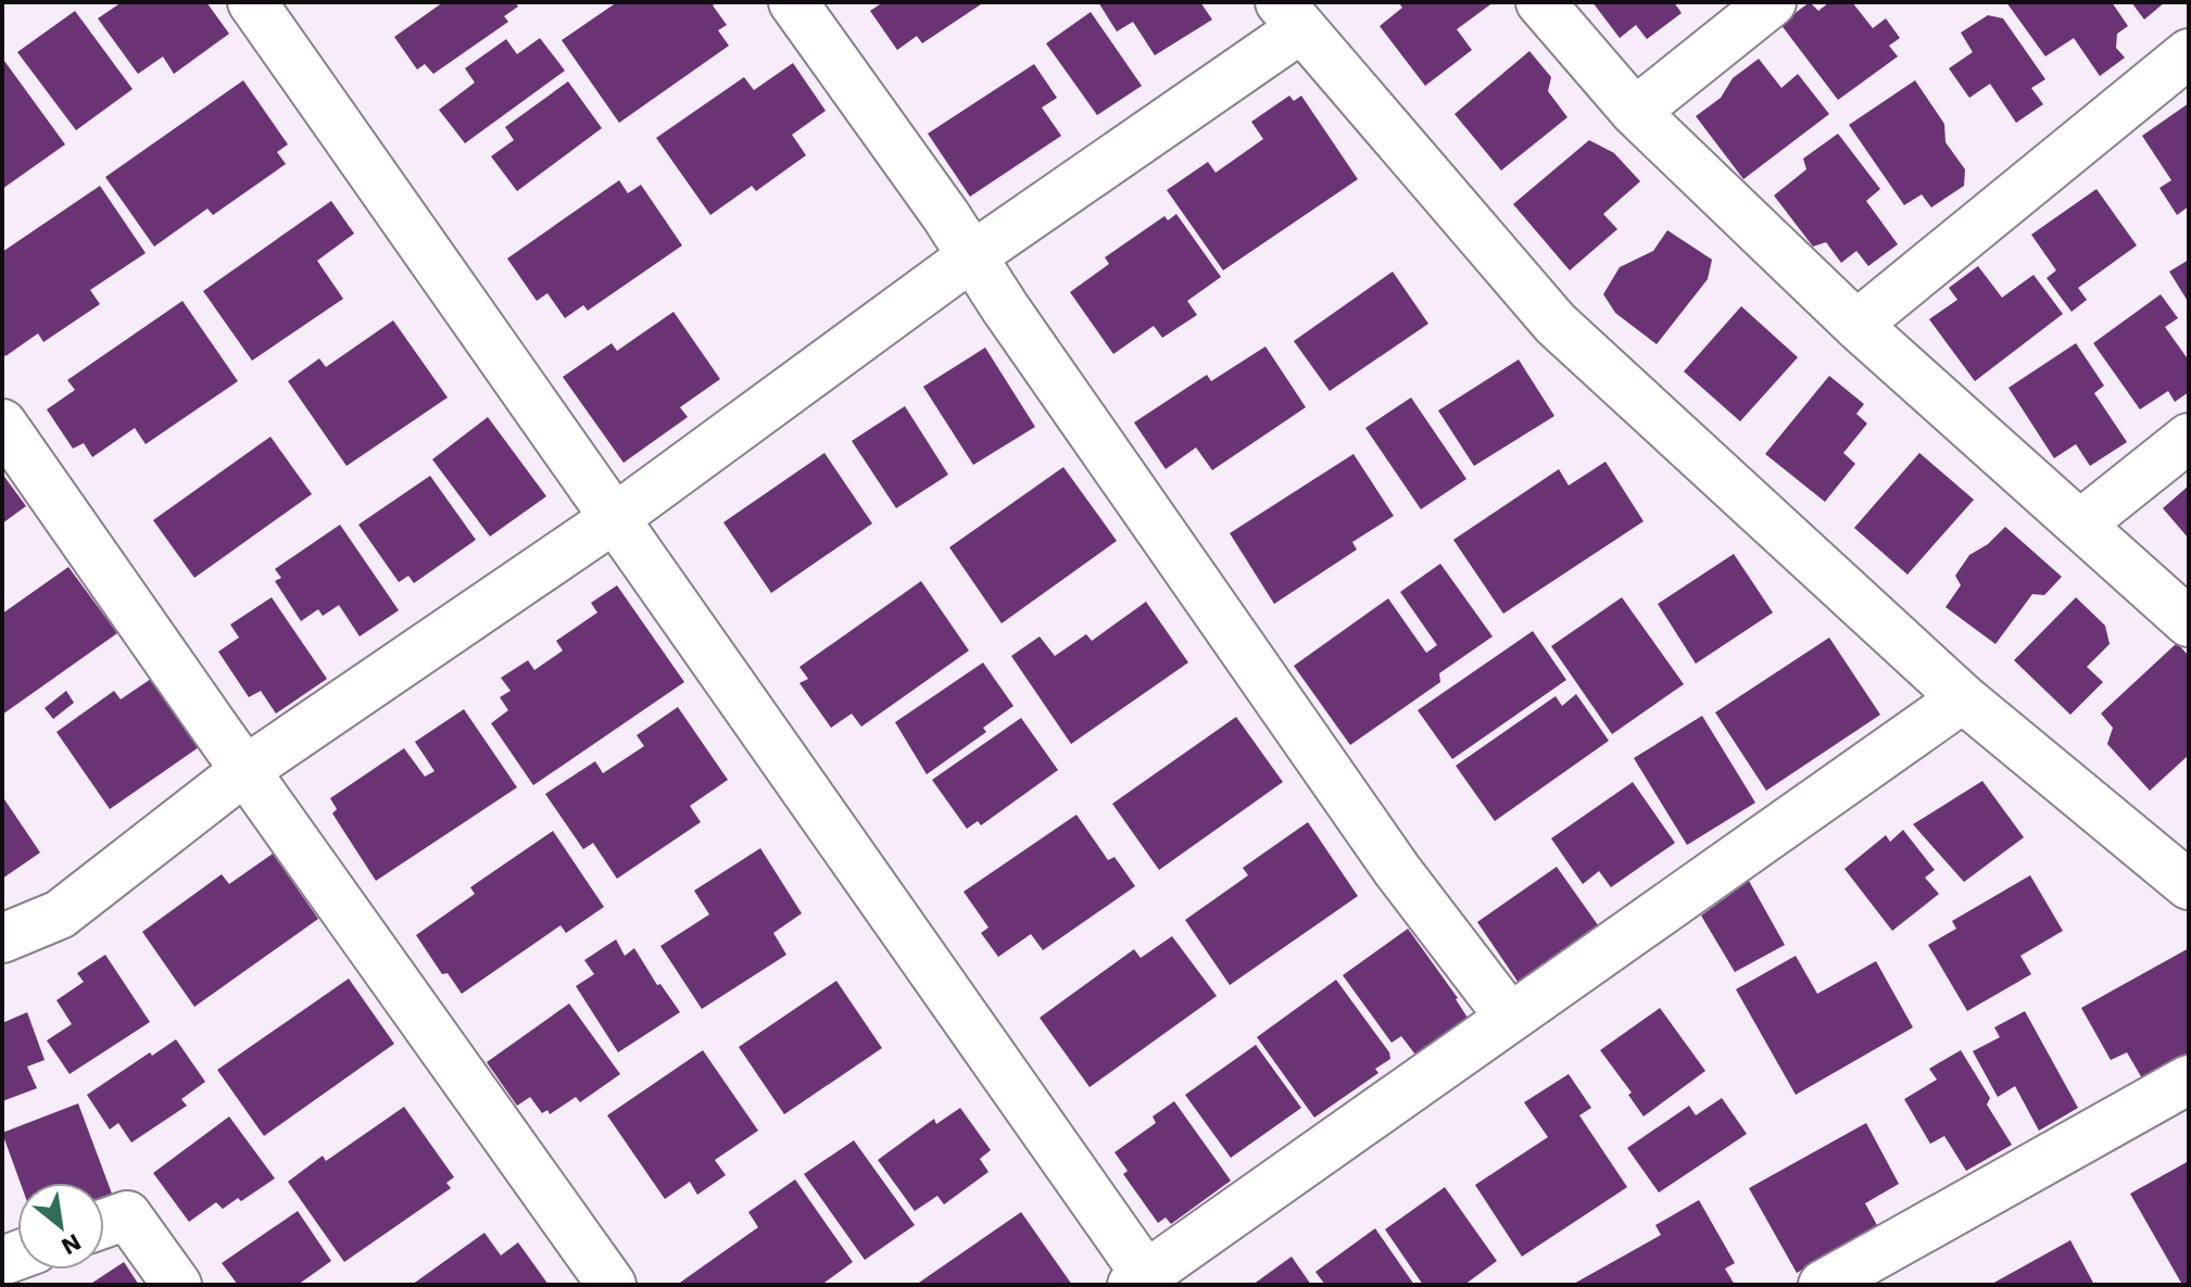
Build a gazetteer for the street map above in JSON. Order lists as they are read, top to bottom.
{
  "north": "bottom right"
}
